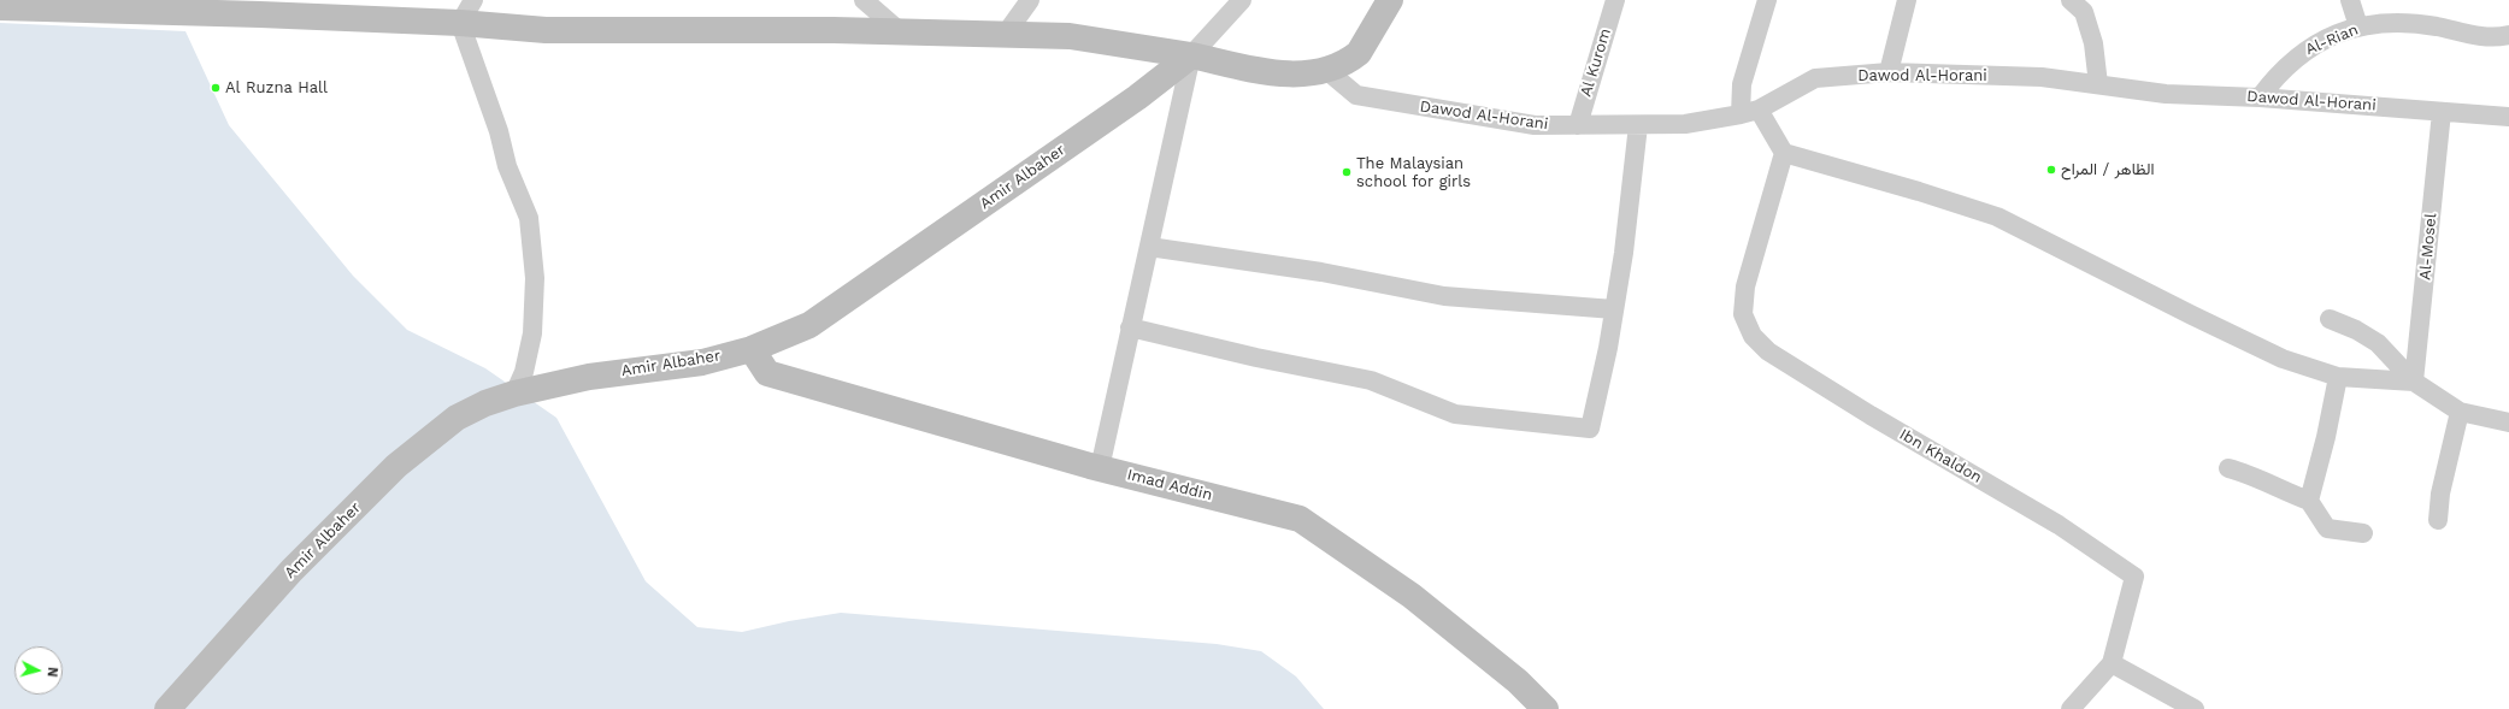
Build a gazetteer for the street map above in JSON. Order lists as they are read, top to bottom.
{
  "streets": {
    "street": [
      "Al-Rian",
      "Al Kurom",
      "Dawod Al-Horani",
      "Amir Albaher",
      "Al-Mosel",
      "Ibn Khaldon",
      "Imad Addin"
    ]
  },
  "crossings": [
    ["Al-Rian", "Dawod Al-Horani"],
    ["Al Kurom", "Dawod Al-Horani"],
    ["Dawod Al-Horani", "Al-Mosel"],
    ["Amir Albaher", "Imad Addin"]
  ],
  "places": ["Al Ruzna Hall", "الظاهر / المراح", "The Malaysian school for girls"],
  "north": "right"
}
